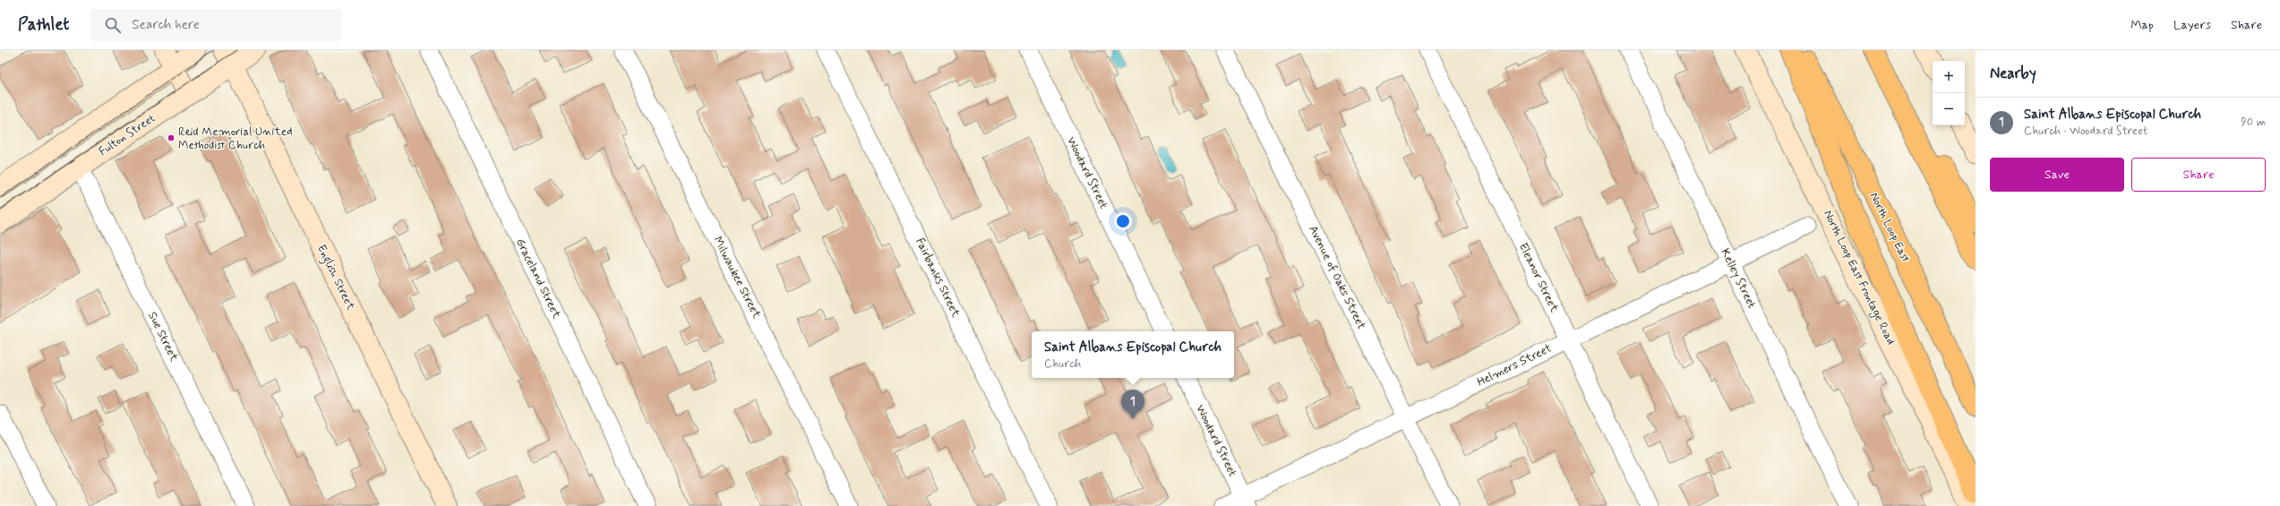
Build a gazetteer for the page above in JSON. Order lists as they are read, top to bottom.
{
  "streets": {
    "highway": ["North Loop East"],
    "main road": ["Fulton Street", "English Street", "North Loop East Frontage Road"],
    "street": [
      "Woodard Street",
      "Milwaukee Street",
      "Fairbanks Street",
      "Avenue of Oaks Street",
      "Eleanor Street",
      "Graceland Street",
      "Kelley Street",
      "Sue Street",
      "Helmers Street"
    ]
  },
  "crossings": [
    ["Fulton Street", "English Street"],
    ["Fulton Street", "Sue Street"],
    ["Woodard Street", "Helmers Street"],
    ["Avenue of Oaks Street", "Helmers Street"],
    ["Eleanor Street", "Helmers Street"],
    ["Kelley Street", "Helmers Street"]
  ],
  "places": ["Reid Memorial United Methodist Church"],
  "page": {
    "header": "Pathlet",
    "search": "Search here",
    "nav": ["Map", "Layers", "Share"],
    "heading": "Nearby",
    "map_buttons": ["+", "−"],
    "list": [
      {
        "mark": "1",
        "name": "Saint Albans Episcopal Church",
        "note": "Church · Woodard Street",
        "value": "90 m"
      }
    ],
    "buttons": ["Save", "Share"],
    "popup": ["Saint Albans Episcopal Church", "Church"],
    "pins": "1"
  }
}
